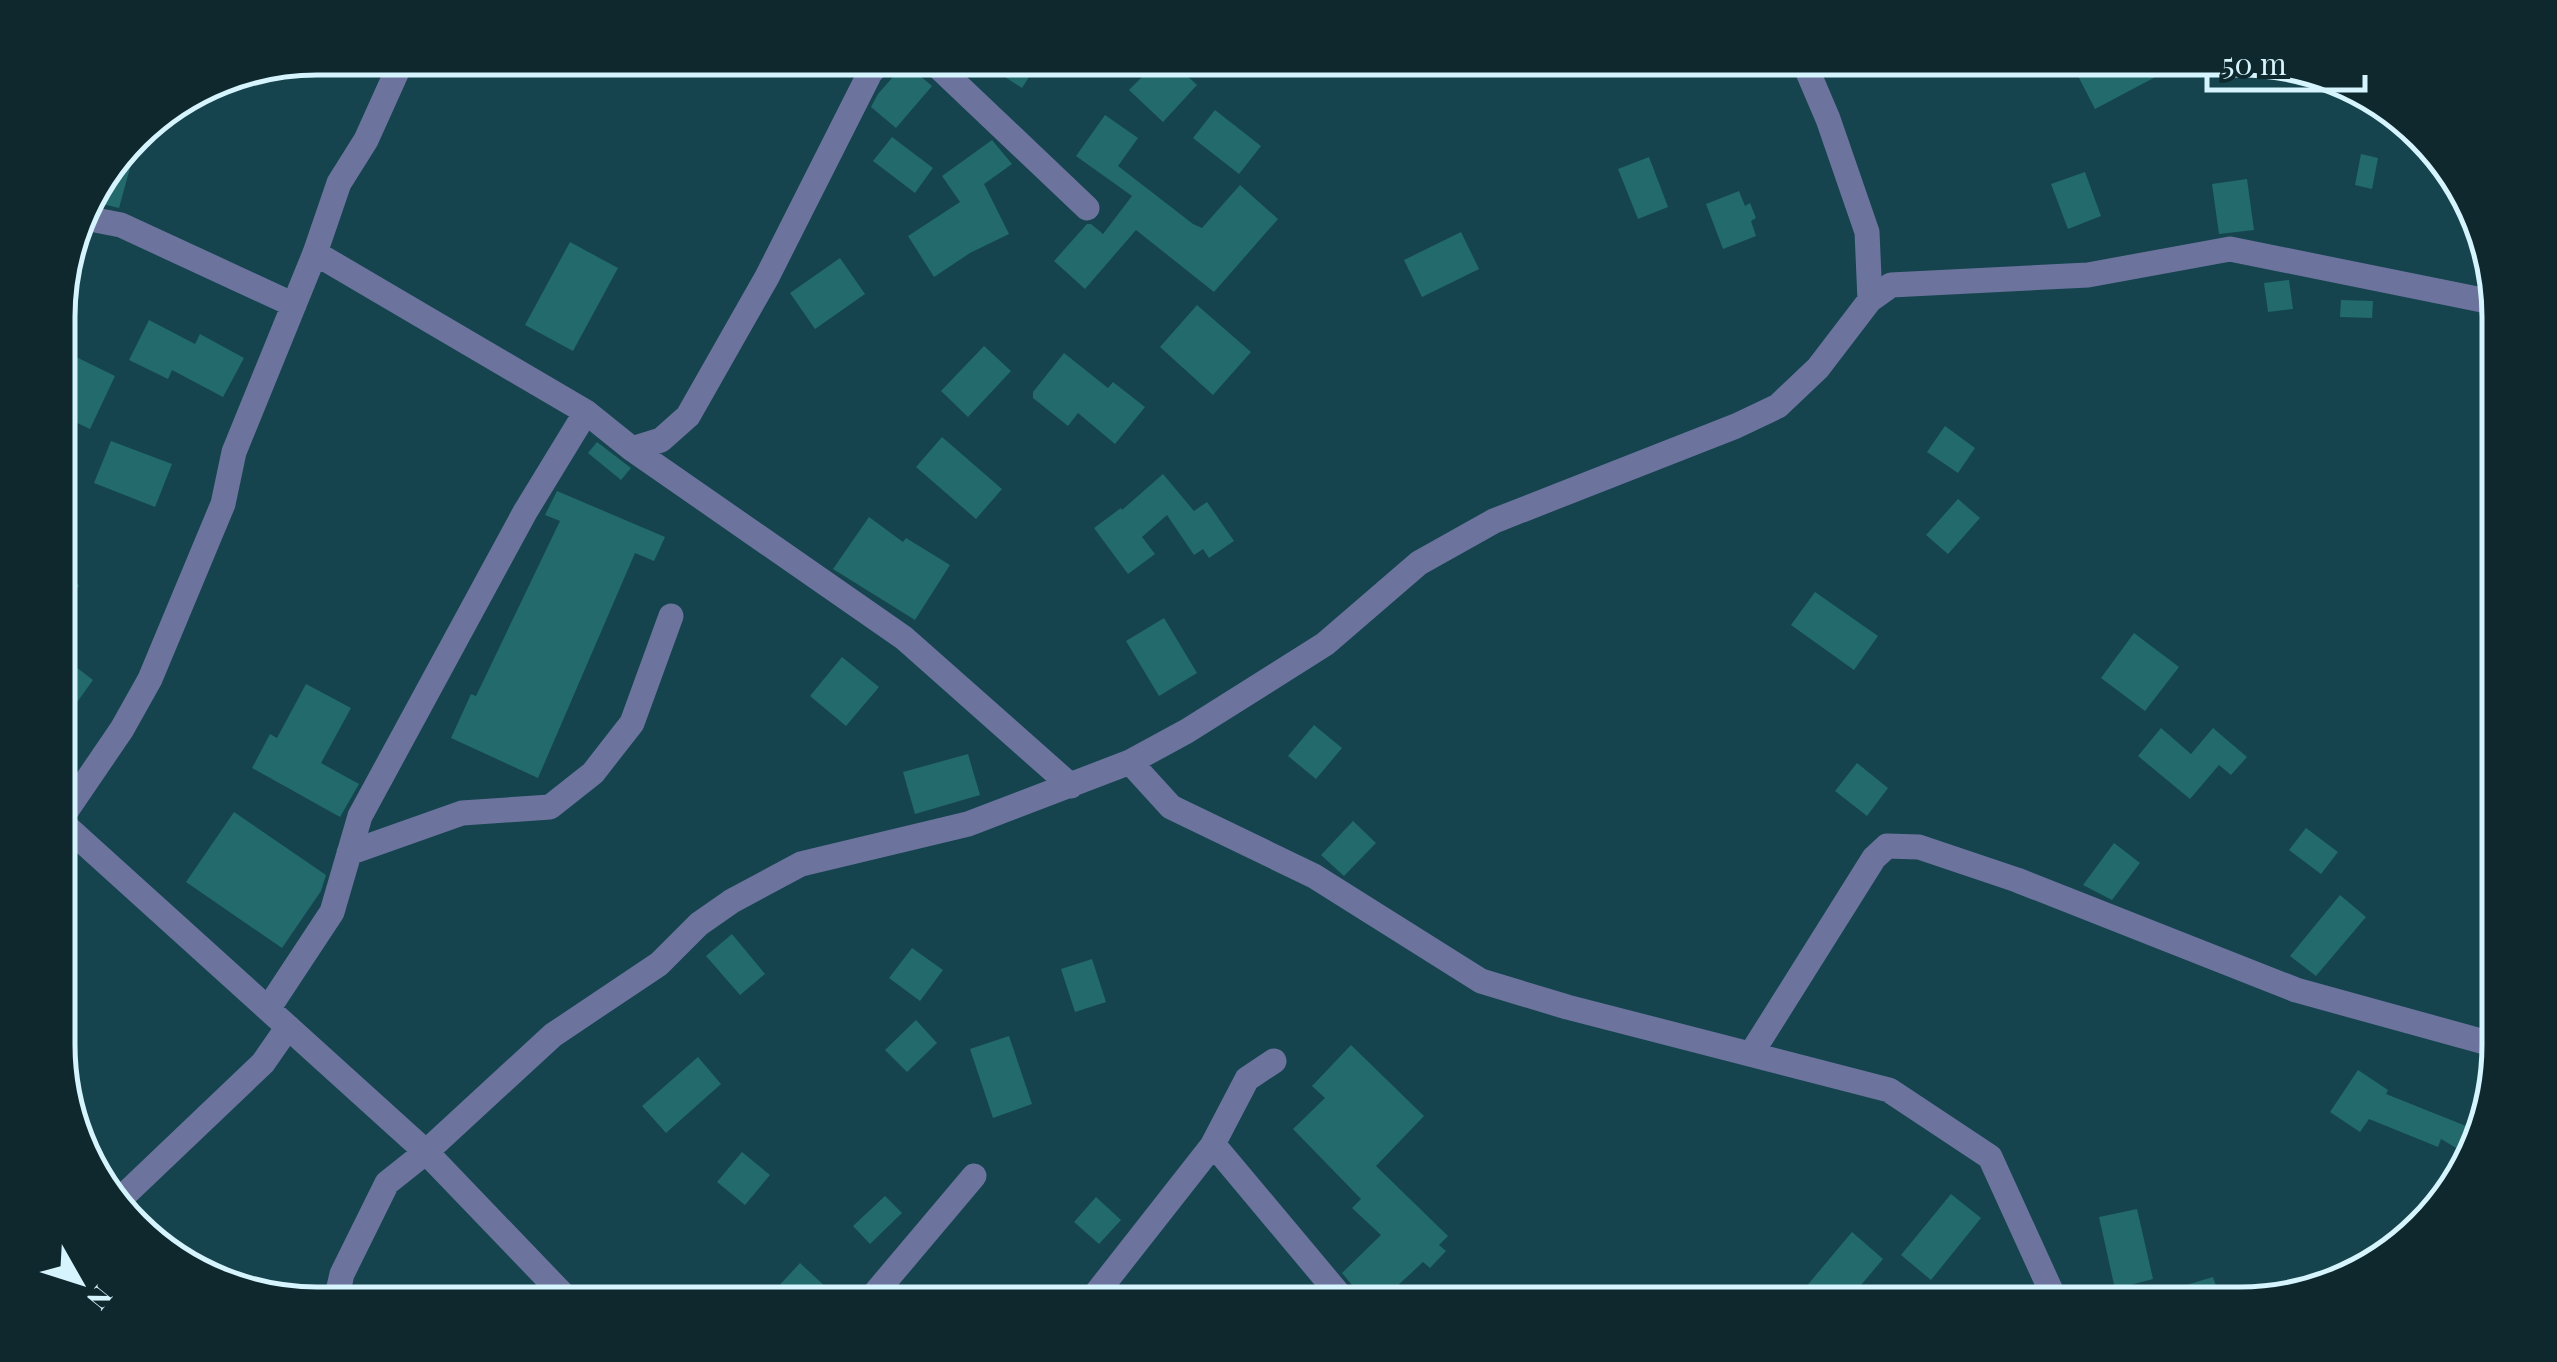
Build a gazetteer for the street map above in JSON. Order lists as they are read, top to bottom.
{
  "scale_bar": "50 m",
  "north": "bottom right"
}
